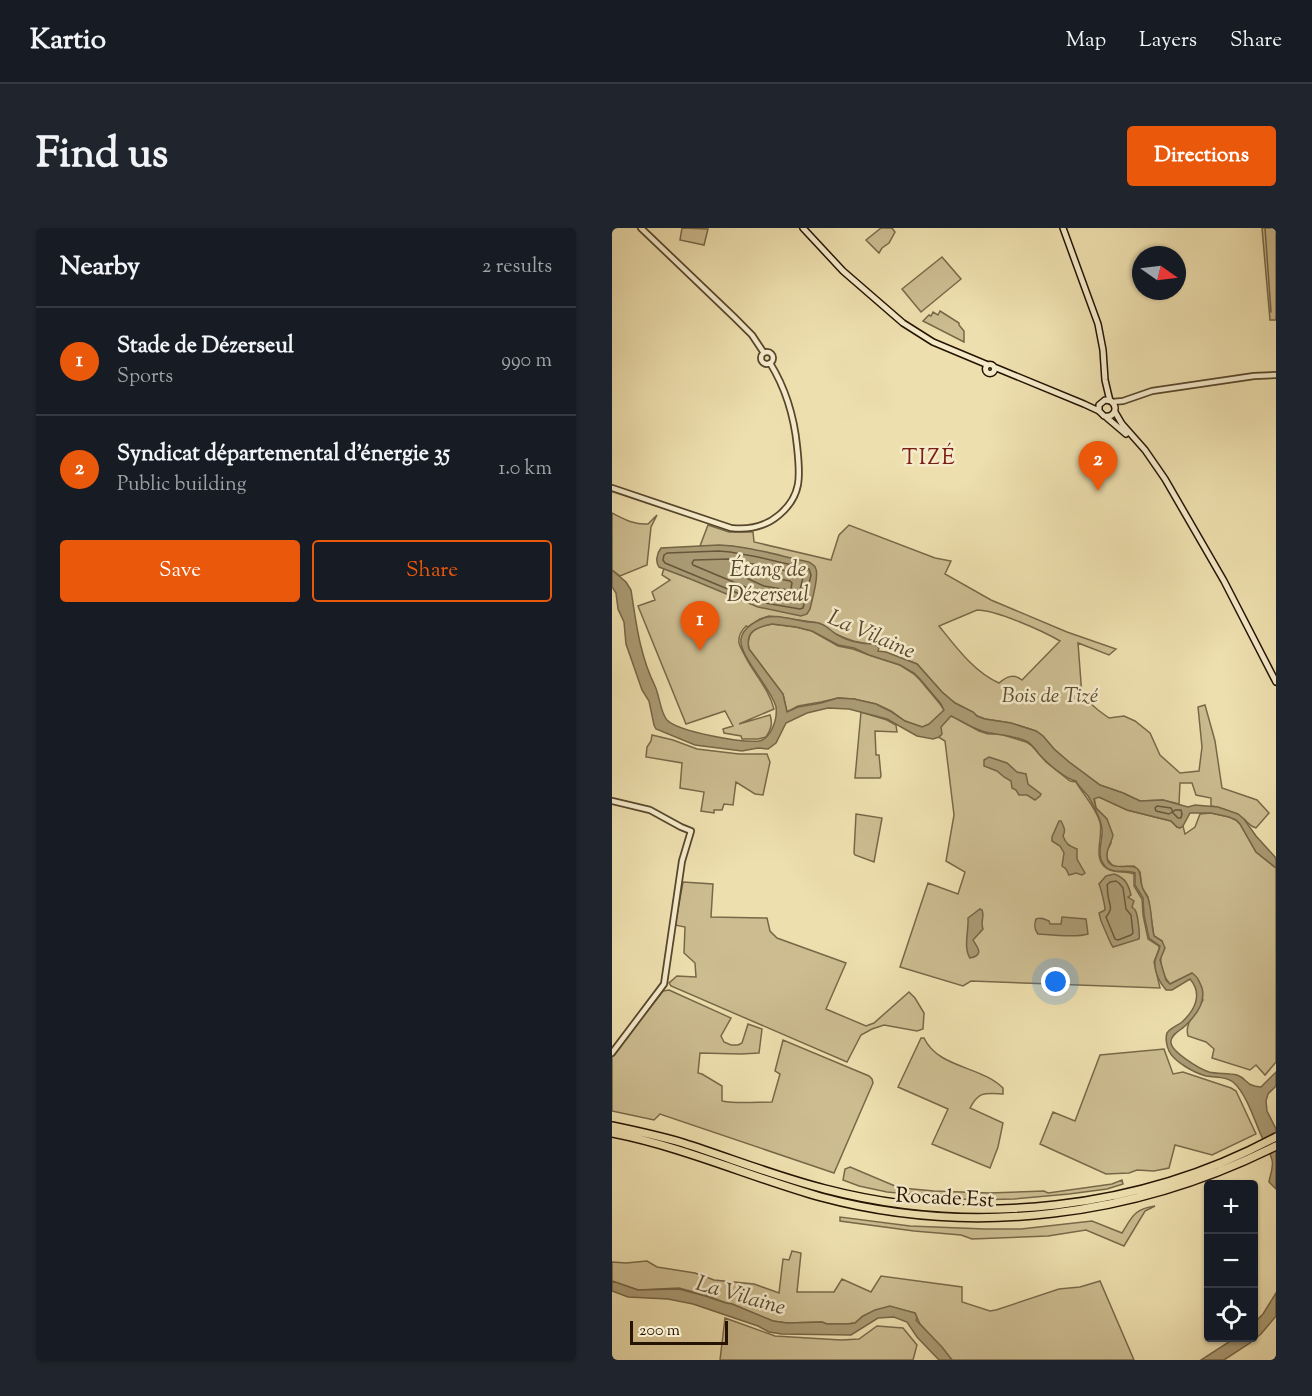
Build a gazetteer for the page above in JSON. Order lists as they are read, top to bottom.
{
  "streets": {
    "highway": ["Rocade Est"]
  },
  "districts": ["TIZÉ"],
  "water": ["Étang de Dézerseul", "La Vilaine"],
  "parks": ["Bois de Tizé"],
  "scale_bar": "200 m",
  "north": "right",
  "page": {
    "header": "Kartio",
    "nav": ["Map", "Layers", "Share"],
    "title": "Find us",
    "buttons": [
      "Directions",
      ["Save", "Share"]
    ],
    "heading": ["Nearby", "2 results"],
    "list": [
      {
        "mark": "1",
        "name": "Stade de Dézerseul",
        "note": "Sports",
        "value": "990 m"
      },
      {
        "mark": "2",
        "name": "Syndicat départemental d'énergie 35",
        "note": "Public building",
        "value": "1.0 km"
      }
    ],
    "pins": ["2", "1"],
    "map_buttons": ["+", "−"],
    "scale": "200 m"
  }
}
